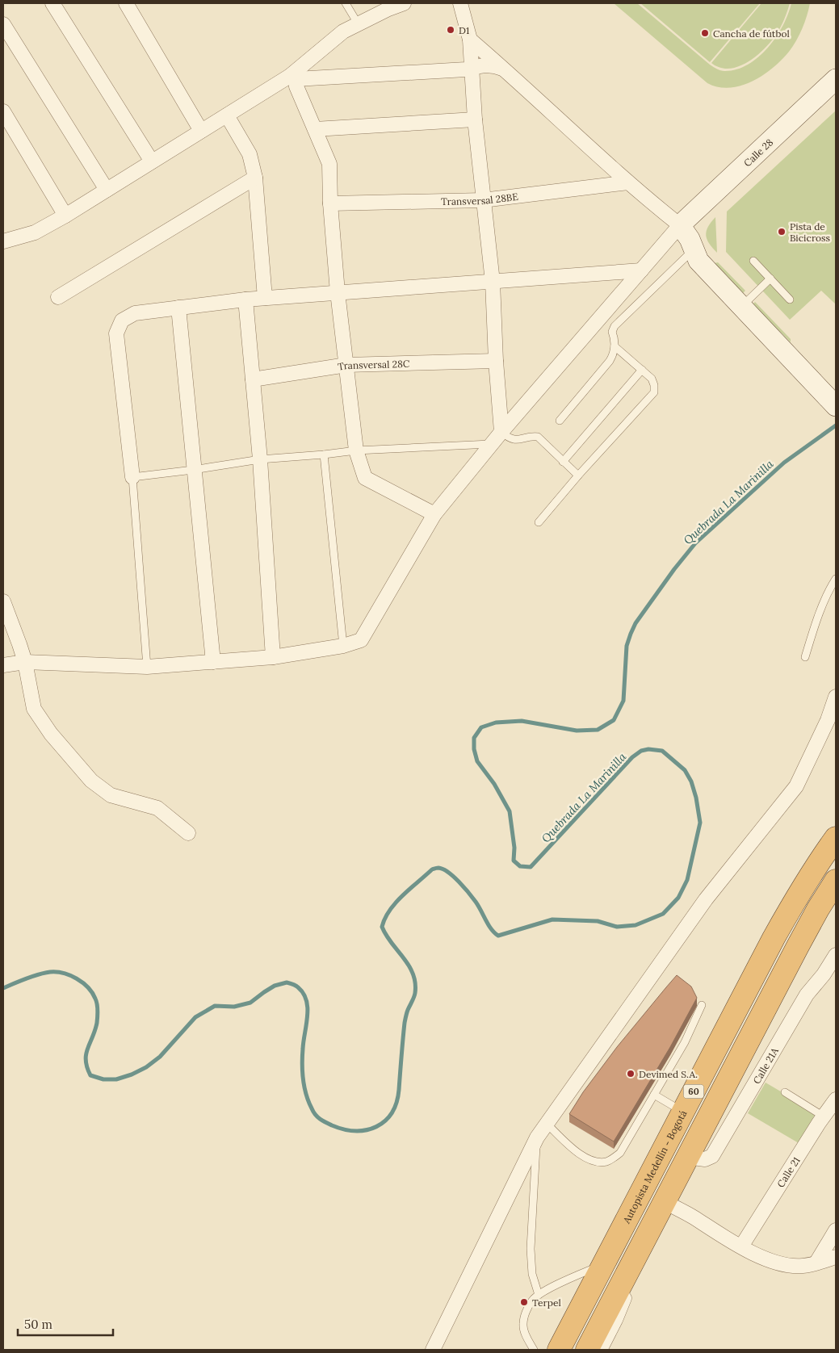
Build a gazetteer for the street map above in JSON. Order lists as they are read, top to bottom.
{
  "streets": {
    "highway": ["60", "Autopista Medellín - Bogotá"],
    "main road": ["Calle 28"],
    "street": [
      "Transversal 28BE",
      "Transversal 28C",
      "Calle 21A",
      "Calle 21"
    ]
  },
  "crossings": [
    ["Calle 21A", "60"]
  ],
  "water": ["Quebrada La Marinilla"],
  "places": [
    "D1",
    "Cancha de fútbol",
    "Pista de Bicicross",
    "Devimed S.A.",
    "Terpel"
  ],
  "scale_bar": "50 m"
}
